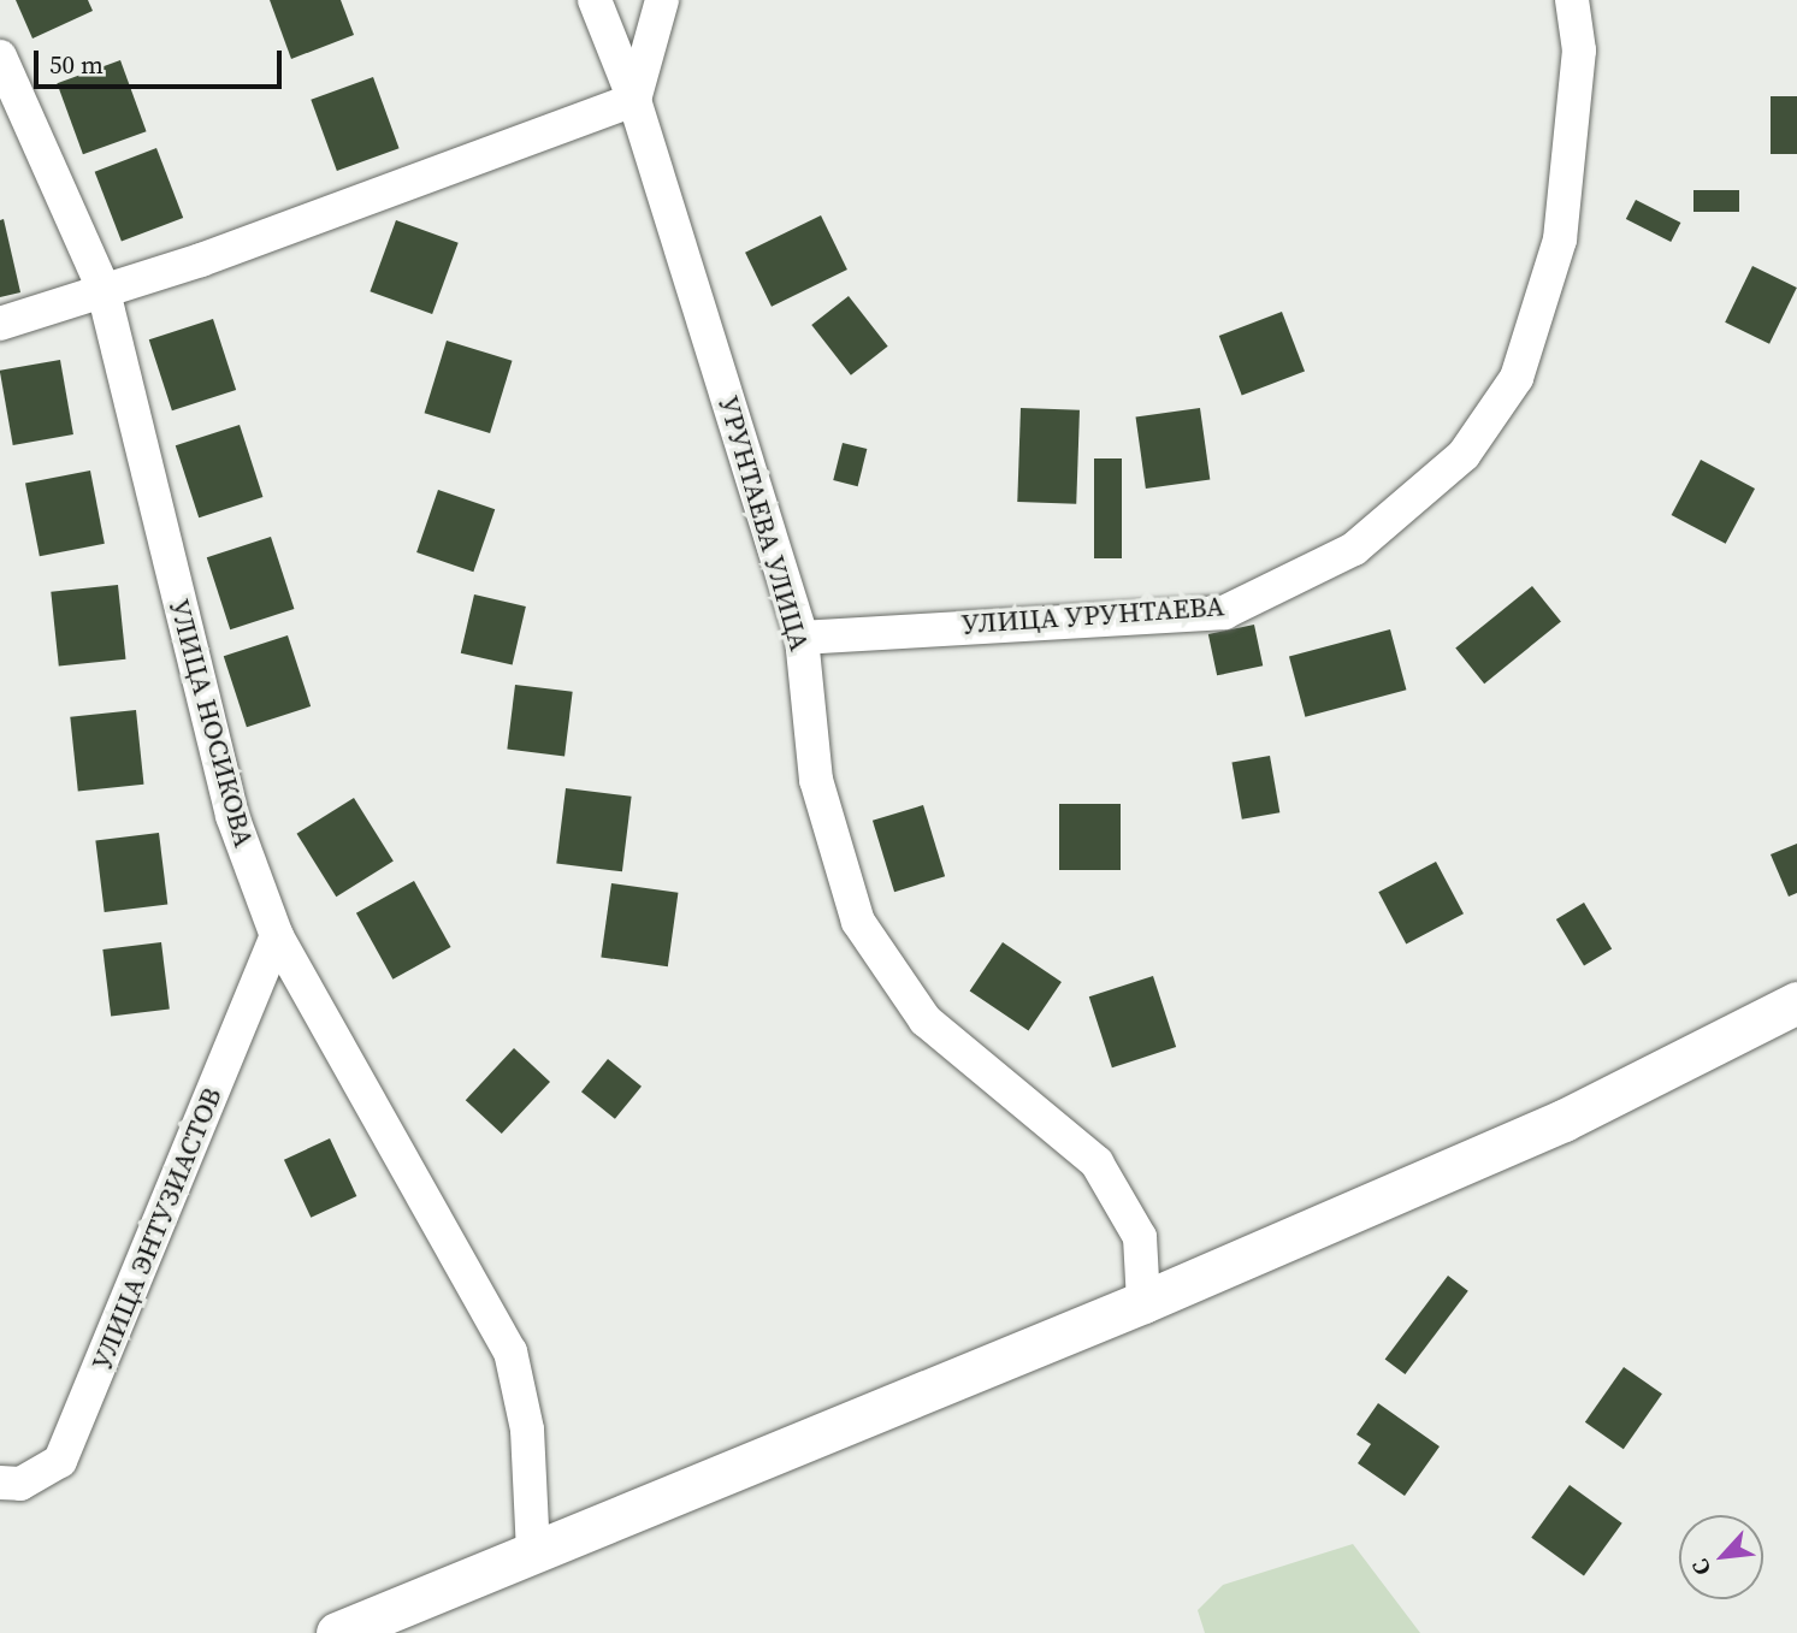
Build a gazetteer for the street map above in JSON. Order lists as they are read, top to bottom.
{
  "streets": {
    "street": [
      "УРУНТАЕВА УЛИЦА",
      "УЛИЦА УРУНТАЕВА",
      "УЛИЦА НОСИКОВА",
      "УЛИЦА ЭНТУЗИАСТОВ"
    ]
  },
  "crossings": [
    ["УРУНТАЕВА УЛИЦА", "УЛИЦА УРУНТАЕВА"],
    ["УЛИЦА НОСИКОВА", "УЛИЦА ЭНТУЗИАСТОВ"]
  ],
  "scale_bar": "50 m",
  "north": "bottom left"
}
